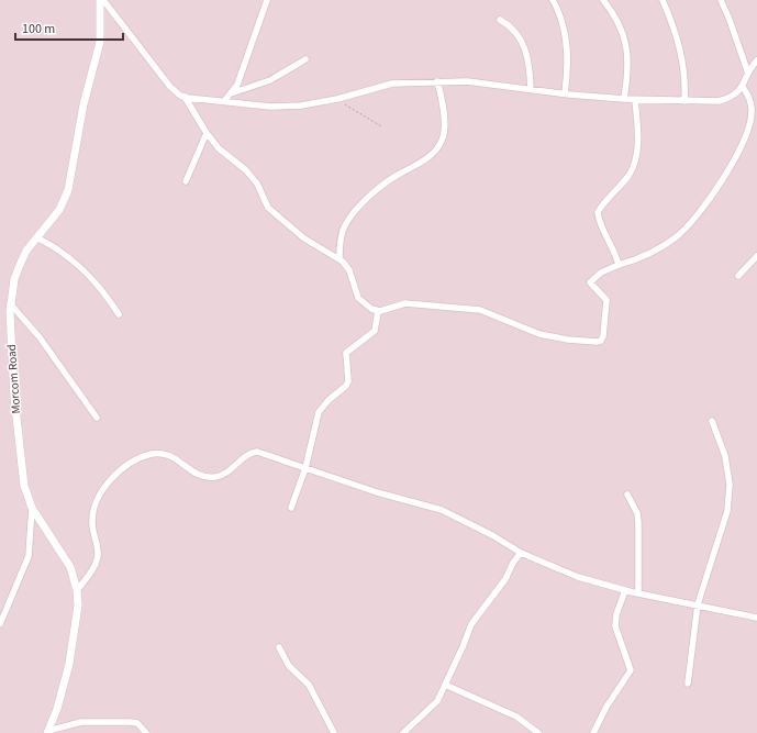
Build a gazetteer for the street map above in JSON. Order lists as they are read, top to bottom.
{
  "streets": {
    "street": ["Morcom Road"]
  },
  "scale_bar": "100 m"
}
